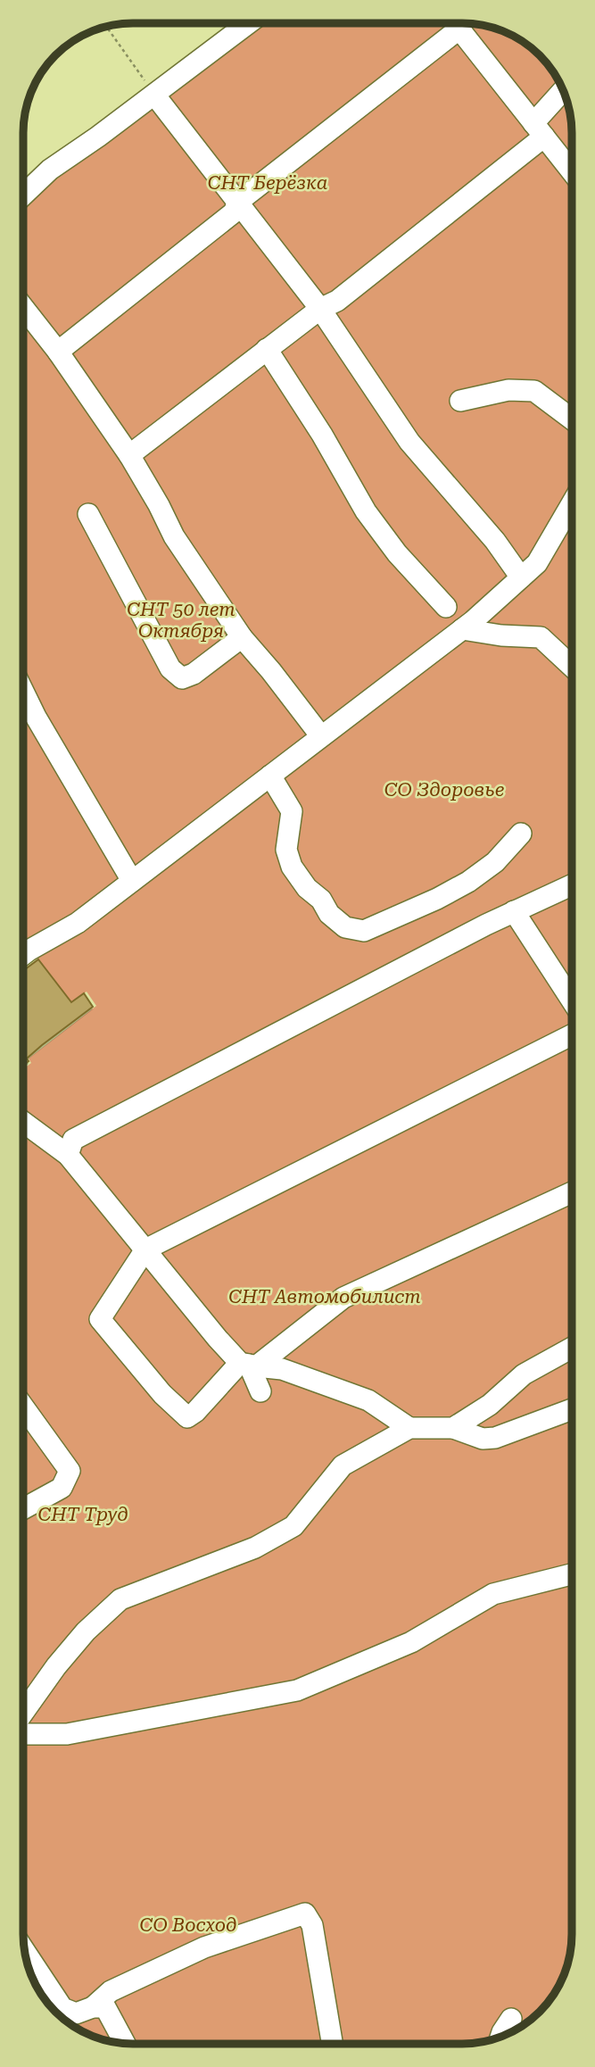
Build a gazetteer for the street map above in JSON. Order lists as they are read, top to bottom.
{
  "parks": [
    "СНТ Берёзка",
    "СНТ 50 лет Октября",
    "СО Здоровье",
    "СНТ Автомобилист",
    "СНТ Труд",
    "СО Восход"
  ]
}
